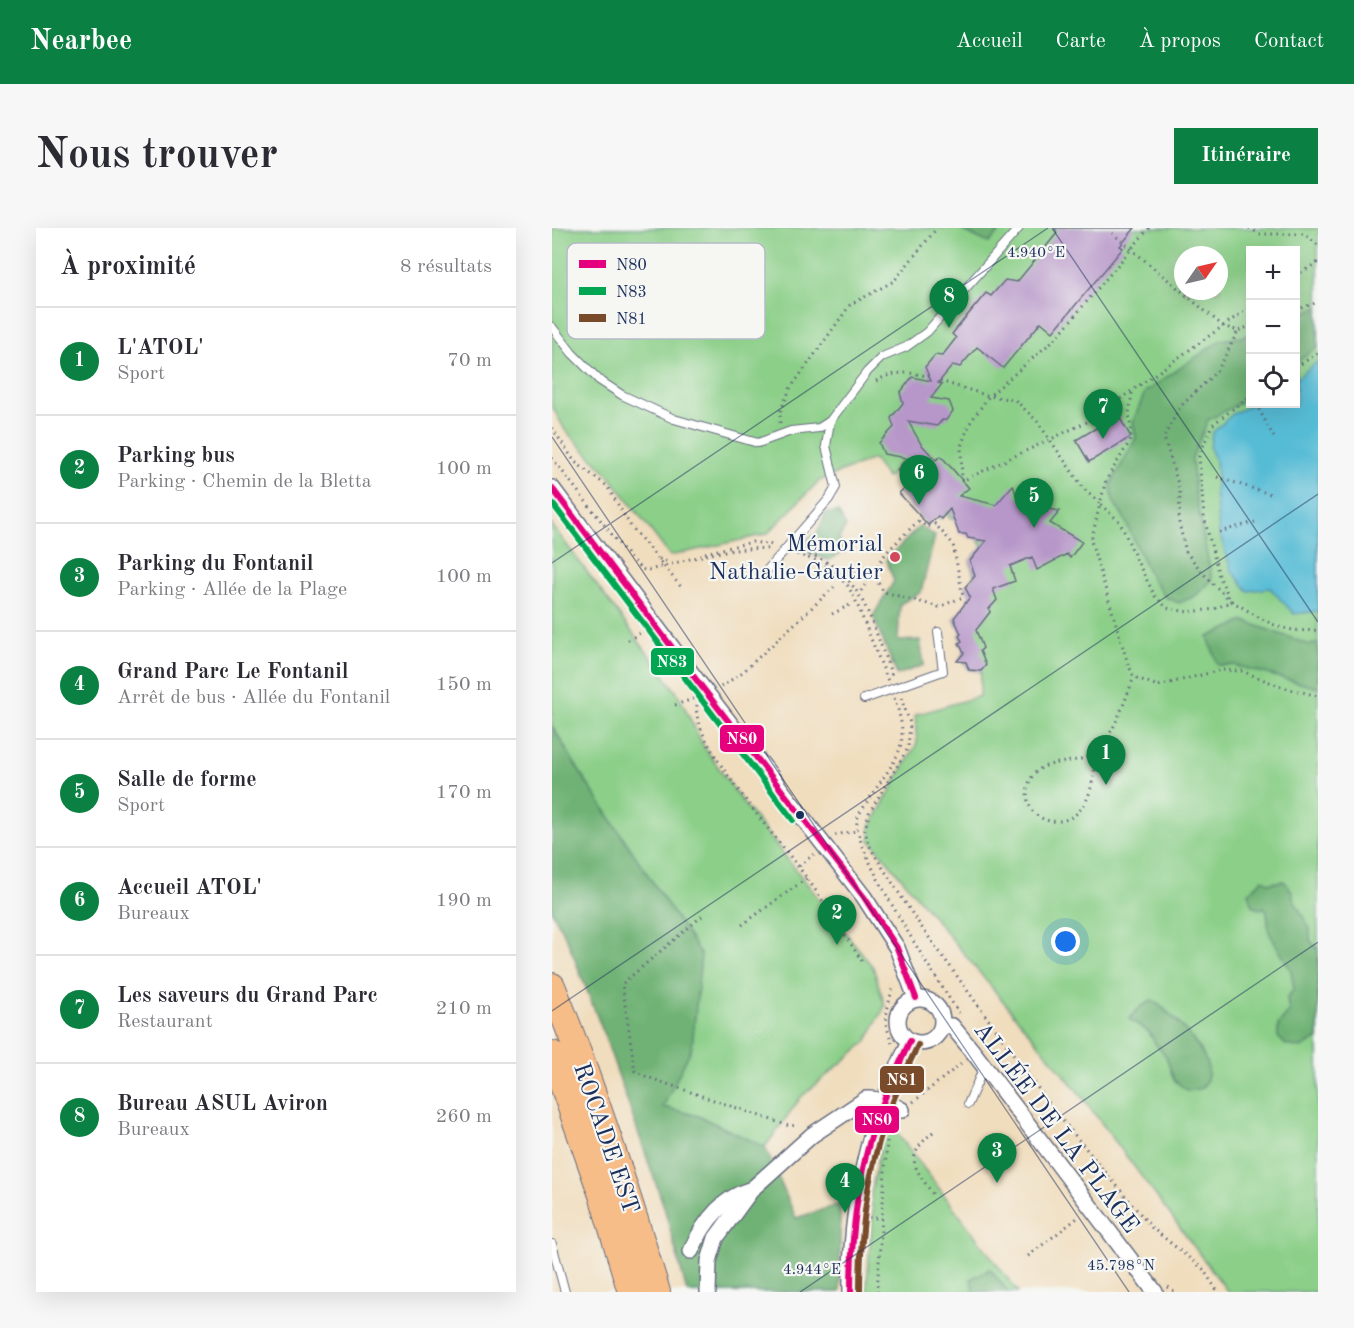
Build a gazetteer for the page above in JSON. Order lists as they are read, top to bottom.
{
  "streets": {
    "highway": ["ROCADE EST"],
    "street": ["ALLÉE DE LA PLAGE"]
  },
  "places": ["Mémorial Nathalie-Gautier"],
  "lines": ["transit line N80", "transit line N83", "transit line N81"],
  "legend": ["N80", "N83", "N81"],
  "north": "top right",
  "page": {
    "header": "Nearbee",
    "nav": [
      "Accueil",
      "Carte",
      "À propos",
      "Contact"
    ],
    "buttons": "Itinéraire",
    "title": "Nous trouver",
    "heading": ["À proximité", "8 résultats"],
    "map_buttons": ["+", "−"],
    "pins": [
      "8",
      "7",
      "6",
      "5",
      "1",
      "2",
      "3",
      "4"
    ],
    "list": [
      {
        "mark": "1",
        "name": "L'ATOL'",
        "note": "Sport",
        "value": "70 m"
      },
      {
        "mark": "2",
        "name": "Parking bus",
        "note": "Parking · Chemin de la Bletta",
        "value": "100 m"
      },
      {
        "mark": "3",
        "name": "Parking du Fontanil",
        "note": "Parking · Allée de la Plage",
        "value": "100 m"
      },
      {
        "mark": "4",
        "name": "Grand Parc Le Fontanil",
        "note": "Arrêt de bus · Allée du Fontanil",
        "value": "150 m"
      },
      {
        "mark": "5",
        "name": "Salle de forme",
        "note": "Sport",
        "value": "170 m"
      },
      {
        "mark": "6",
        "name": "Accueil ATOL'",
        "note": "Bureaux",
        "value": "190 m"
      },
      {
        "mark": "7",
        "name": "Les saveurs du Grand Parc",
        "note": "Restaurant",
        "value": "210 m"
      },
      {
        "mark": "8",
        "name": "Bureau ASUL Aviron",
        "note": "Bureaux",
        "value": "260 m"
      }
    ]
  },
  "coordinates": ["4.940°E", "45.798°N", "4.944°E"]
}
